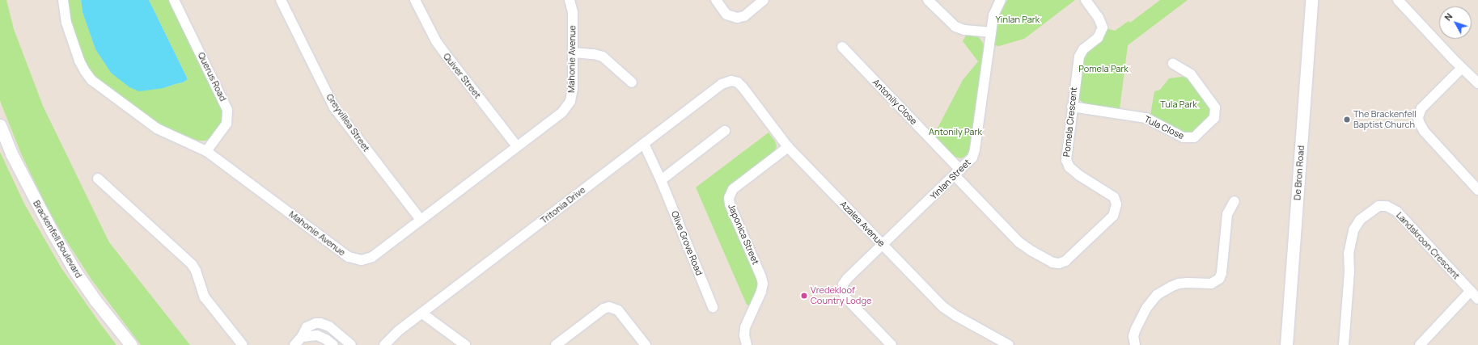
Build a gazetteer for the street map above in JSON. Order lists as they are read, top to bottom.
{
  "streets": {
    "street": [
      "Mahonie Avenue",
      "Quiver Street",
      "Querus Road",
      "Antonily Close",
      "Pomela Crescent",
      "Greyvillea Street",
      "Tula Close",
      "De Bron Road",
      "Yinlan Street",
      "Tritonia Drive",
      "Azalea Avenue",
      "Japonica Street",
      "Brackenfell Boulevard",
      "Olive Grove Road",
      "Landskroon Crescent"
    ]
  },
  "crossings": [
    ["Mahonie Avenue", "Quiver Street"],
    ["Mahonie Avenue", "Querus Road"],
    ["Mahonie Avenue", "Greyvillea Street"],
    ["Antonily Close", "Pomela Crescent"],
    ["Antonily Close", "Yinlan Street"],
    ["Pomela Crescent", "Tula Close"],
    ["Pomela Crescent", "Yinlan Street"],
    ["Yinlan Street", "Azalea Avenue"],
    ["Tritonia Drive", "Azalea Avenue"],
    ["Tritonia Drive", "Olive Grove Road"],
    ["Azalea Avenue", "Japonica Street"]
  ],
  "parks": [
    "Yinlan Park",
    "Pomela Park",
    "Tula Park",
    "Antonily Park"
  ],
  "places": ["The Brackenfell Baptist Church", "Vredekloof Country Lodge"],
  "north": "top left"
}
